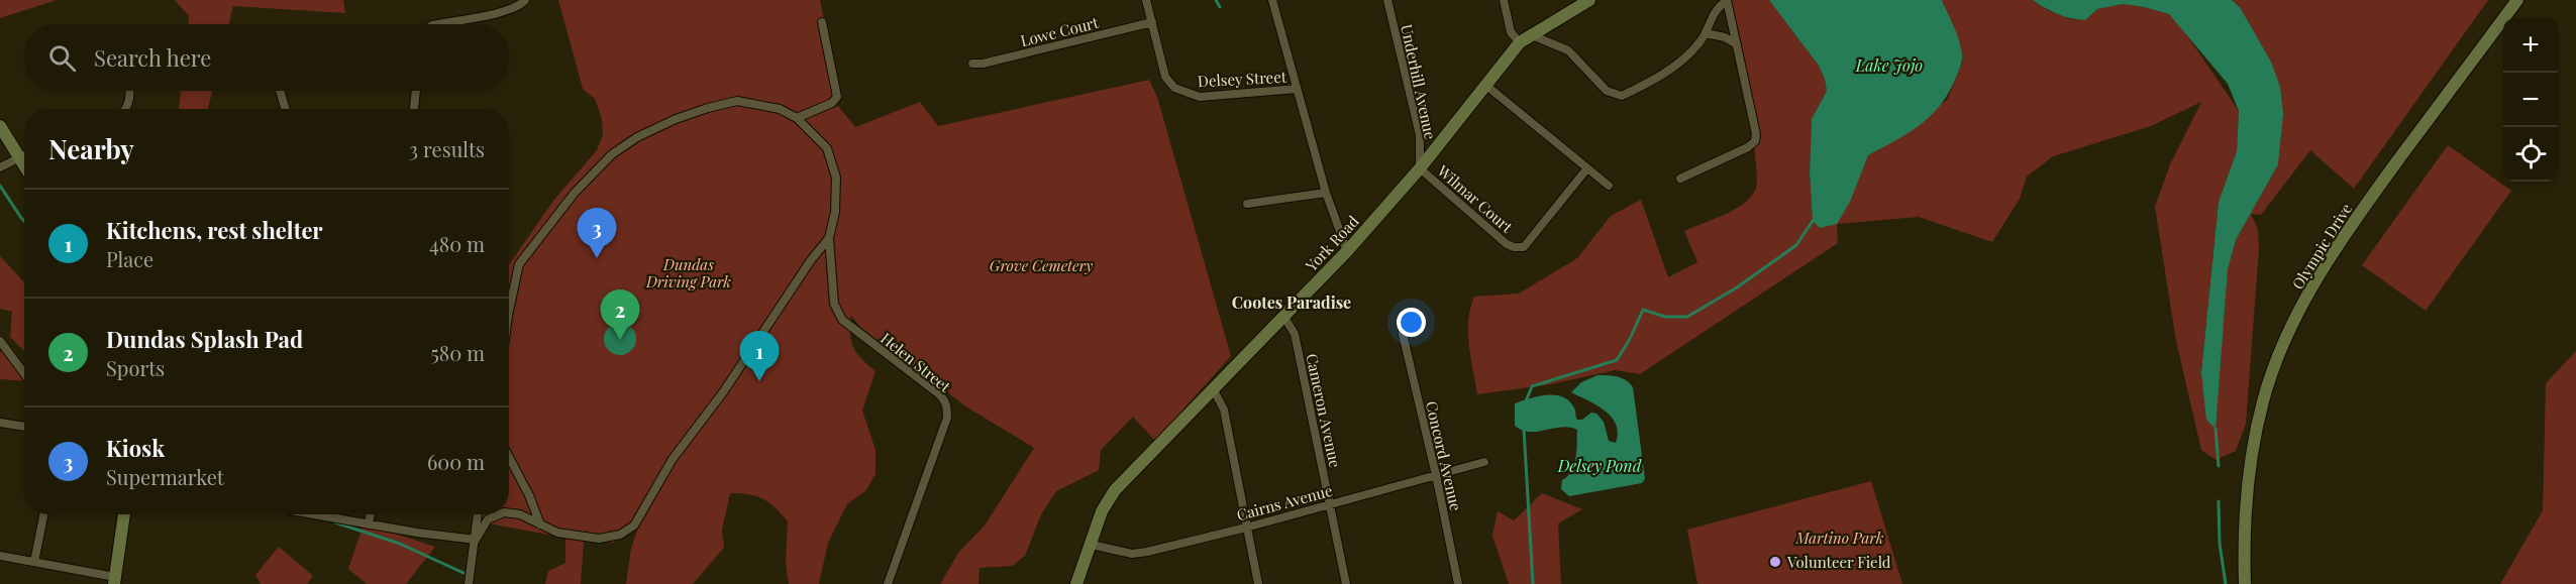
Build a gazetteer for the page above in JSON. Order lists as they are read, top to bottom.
{
  "streets": {
    "street": [
      "Lowe Court",
      "Delsey Street",
      "Underhill Avenue",
      "Wilmar Court",
      "York Road",
      "Olympic Drive",
      "Helen Street",
      "Cameron Avenue",
      "Concord Avenue",
      "Cairns Avenue"
    ]
  },
  "crossings": [
    ["Lowe Court", "Delsey Street"],
    ["Underhill Avenue", "Wilmar Court"],
    ["Underhill Avenue", "York Road"],
    ["Wilmar Court", "York Road"],
    ["York Road", "Cameron Avenue"],
    ["York Road", "Cairns Avenue"],
    ["Cameron Avenue", "Cairns Avenue"],
    ["Concord Avenue", "Cairns Avenue"]
  ],
  "districts": ["Cootes Paradise"],
  "water": ["Lake Jojo", "Delsey Pond"],
  "parks": ["Dundas Driving Park", "Grove Cemetery", "Martino Park"],
  "places": ["Volunteer Field"],
  "page": {
    "map_buttons": ["+", "−"],
    "search": "Search here",
    "heading": ["Nearby", "3 results"],
    "list": [
      {
        "mark": "1",
        "name": "Kitchens, rest shelter",
        "note": "Place",
        "value": "480 m"
      },
      {
        "mark": "2",
        "name": "Dundas Splash Pad",
        "note": "Sports",
        "value": "580 m"
      },
      {
        "mark": "3",
        "name": "Kiosk",
        "note": "Supermarket",
        "value": "600 m"
      }
    ],
    "pins": ["3", "2", "1"]
  }
}
